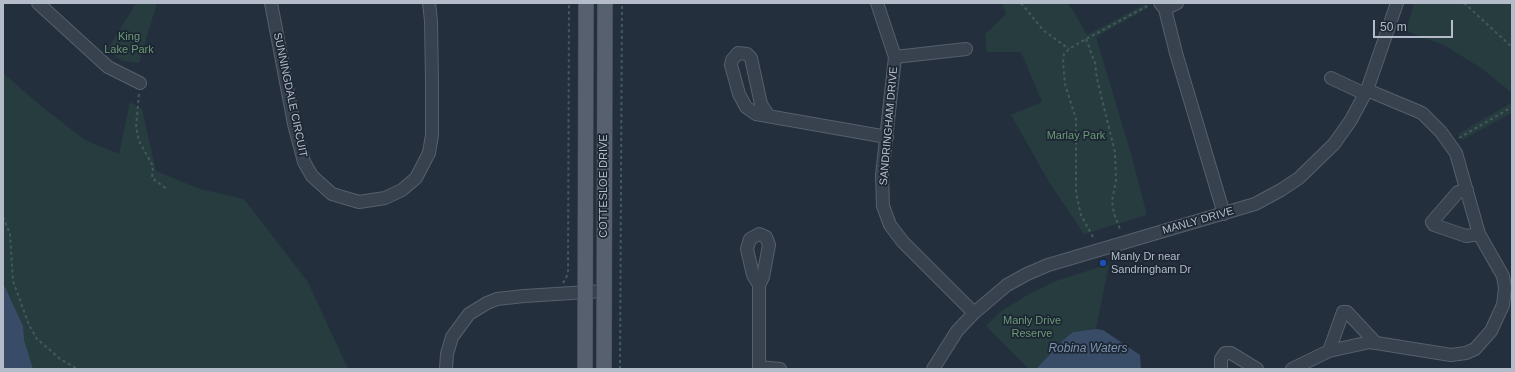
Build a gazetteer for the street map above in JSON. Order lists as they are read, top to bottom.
{
  "streets": {
    "main road": ["COTTESLOE DRIVE"],
    "street": ["SUNNINGDALE CIRCUIT", "SANDRINGHAM DRIVE", "MANLY DRIVE"]
  },
  "crossings": [
    ["SANDRINGHAM DRIVE", "MANLY DRIVE"]
  ],
  "water": ["Robina Waters"],
  "parks": ["King Lake Park", "Marlay Park", "Manly Drive Reserve"],
  "places": ["Manly Dr near Sandringham Dr"],
  "scale_bar": "50 m"
}
